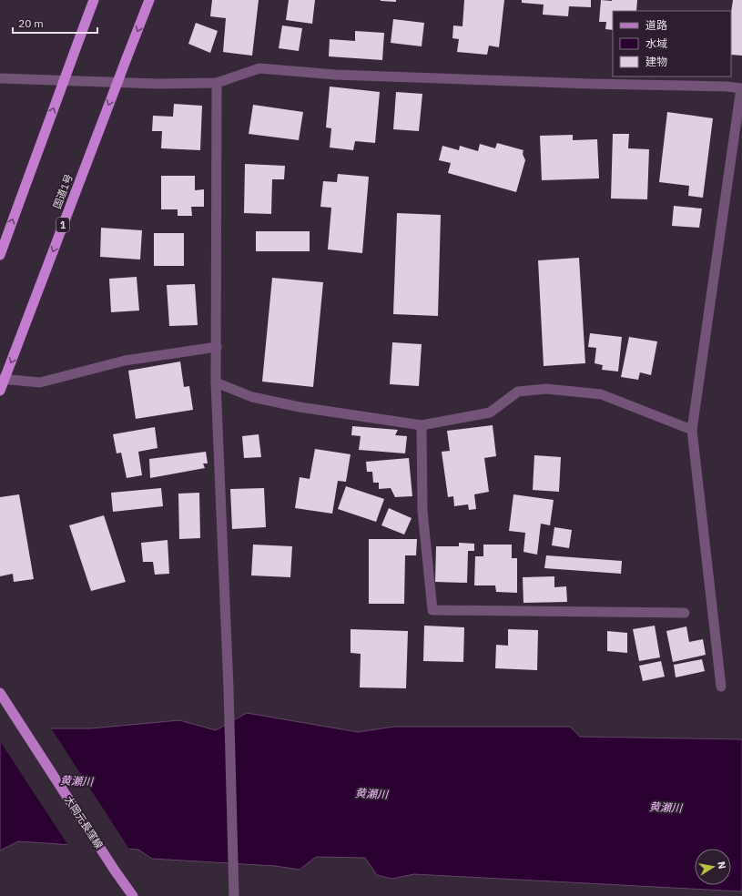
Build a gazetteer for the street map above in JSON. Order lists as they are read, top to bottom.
{
  "streets": {
    "highway": ["国道1号", "1"],
    "main road": ["大岡元長窪線"]
  },
  "water": ["黄瀬川"],
  "legend": ["道路", "水域", "建物"],
  "scale_bar": "20 m",
  "north": "right"
}
